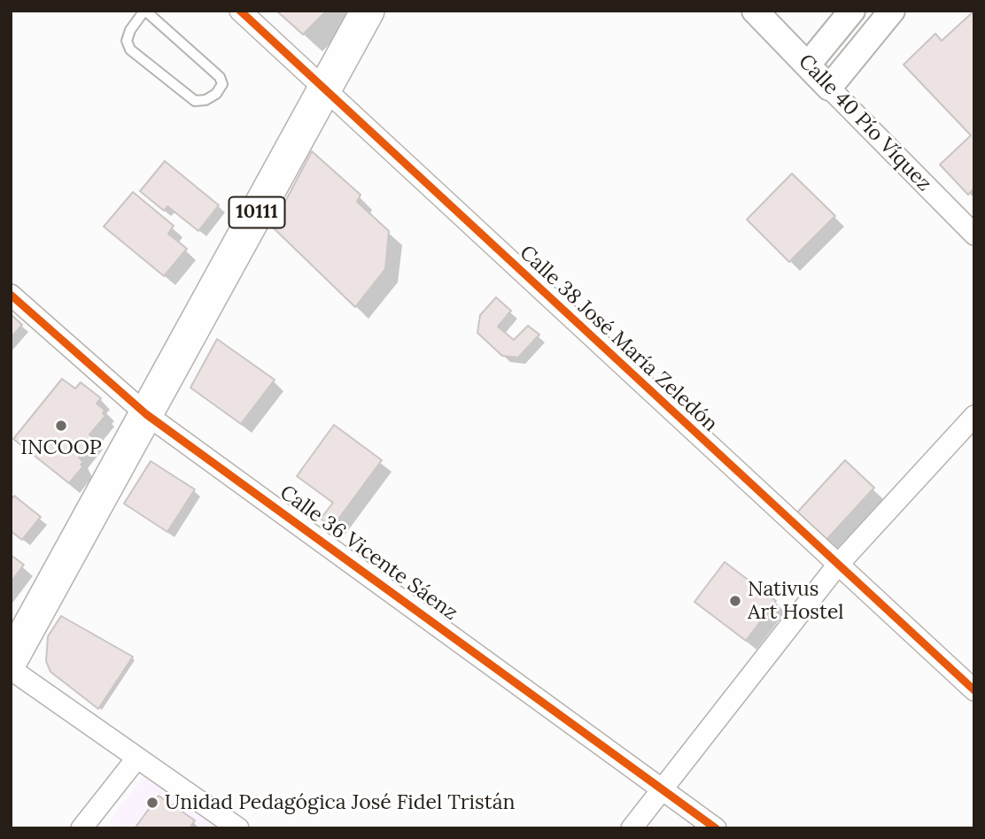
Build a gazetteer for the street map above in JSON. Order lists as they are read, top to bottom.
{
  "streets": {
    "highway": ["10111"],
    "street": ["Calle 40 Pío Víquez", "Calle 38 José María Zeledón", "Calle 36 Vicente Sáenz"]
  },
  "crossings": [
    ["10111", "Calle 38 José María Zeledón"],
    ["10111", "Calle 36 Vicente Sáenz"]
  ],
  "places": ["INCOOP", "Nativus Art Hostel", "Unidad Pedagógica José Fidel Tristán"]
}
